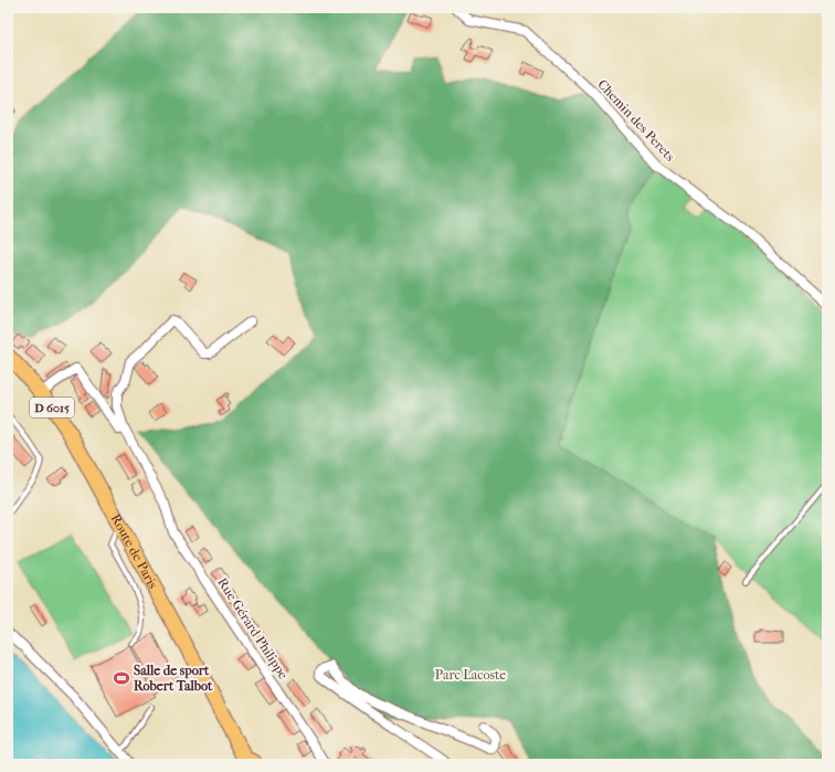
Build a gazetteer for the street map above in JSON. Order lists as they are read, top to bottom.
{
  "streets": {
    "main road": ["D 6015", "Route de Paris"],
    "street": ["Chemin des Perets", "Rue Gérard Philippe"]
  },
  "parks": ["Parc Lacoste"],
  "places": {
    "sports": ["Salle de sport Robert Talbot"]
  }
}
